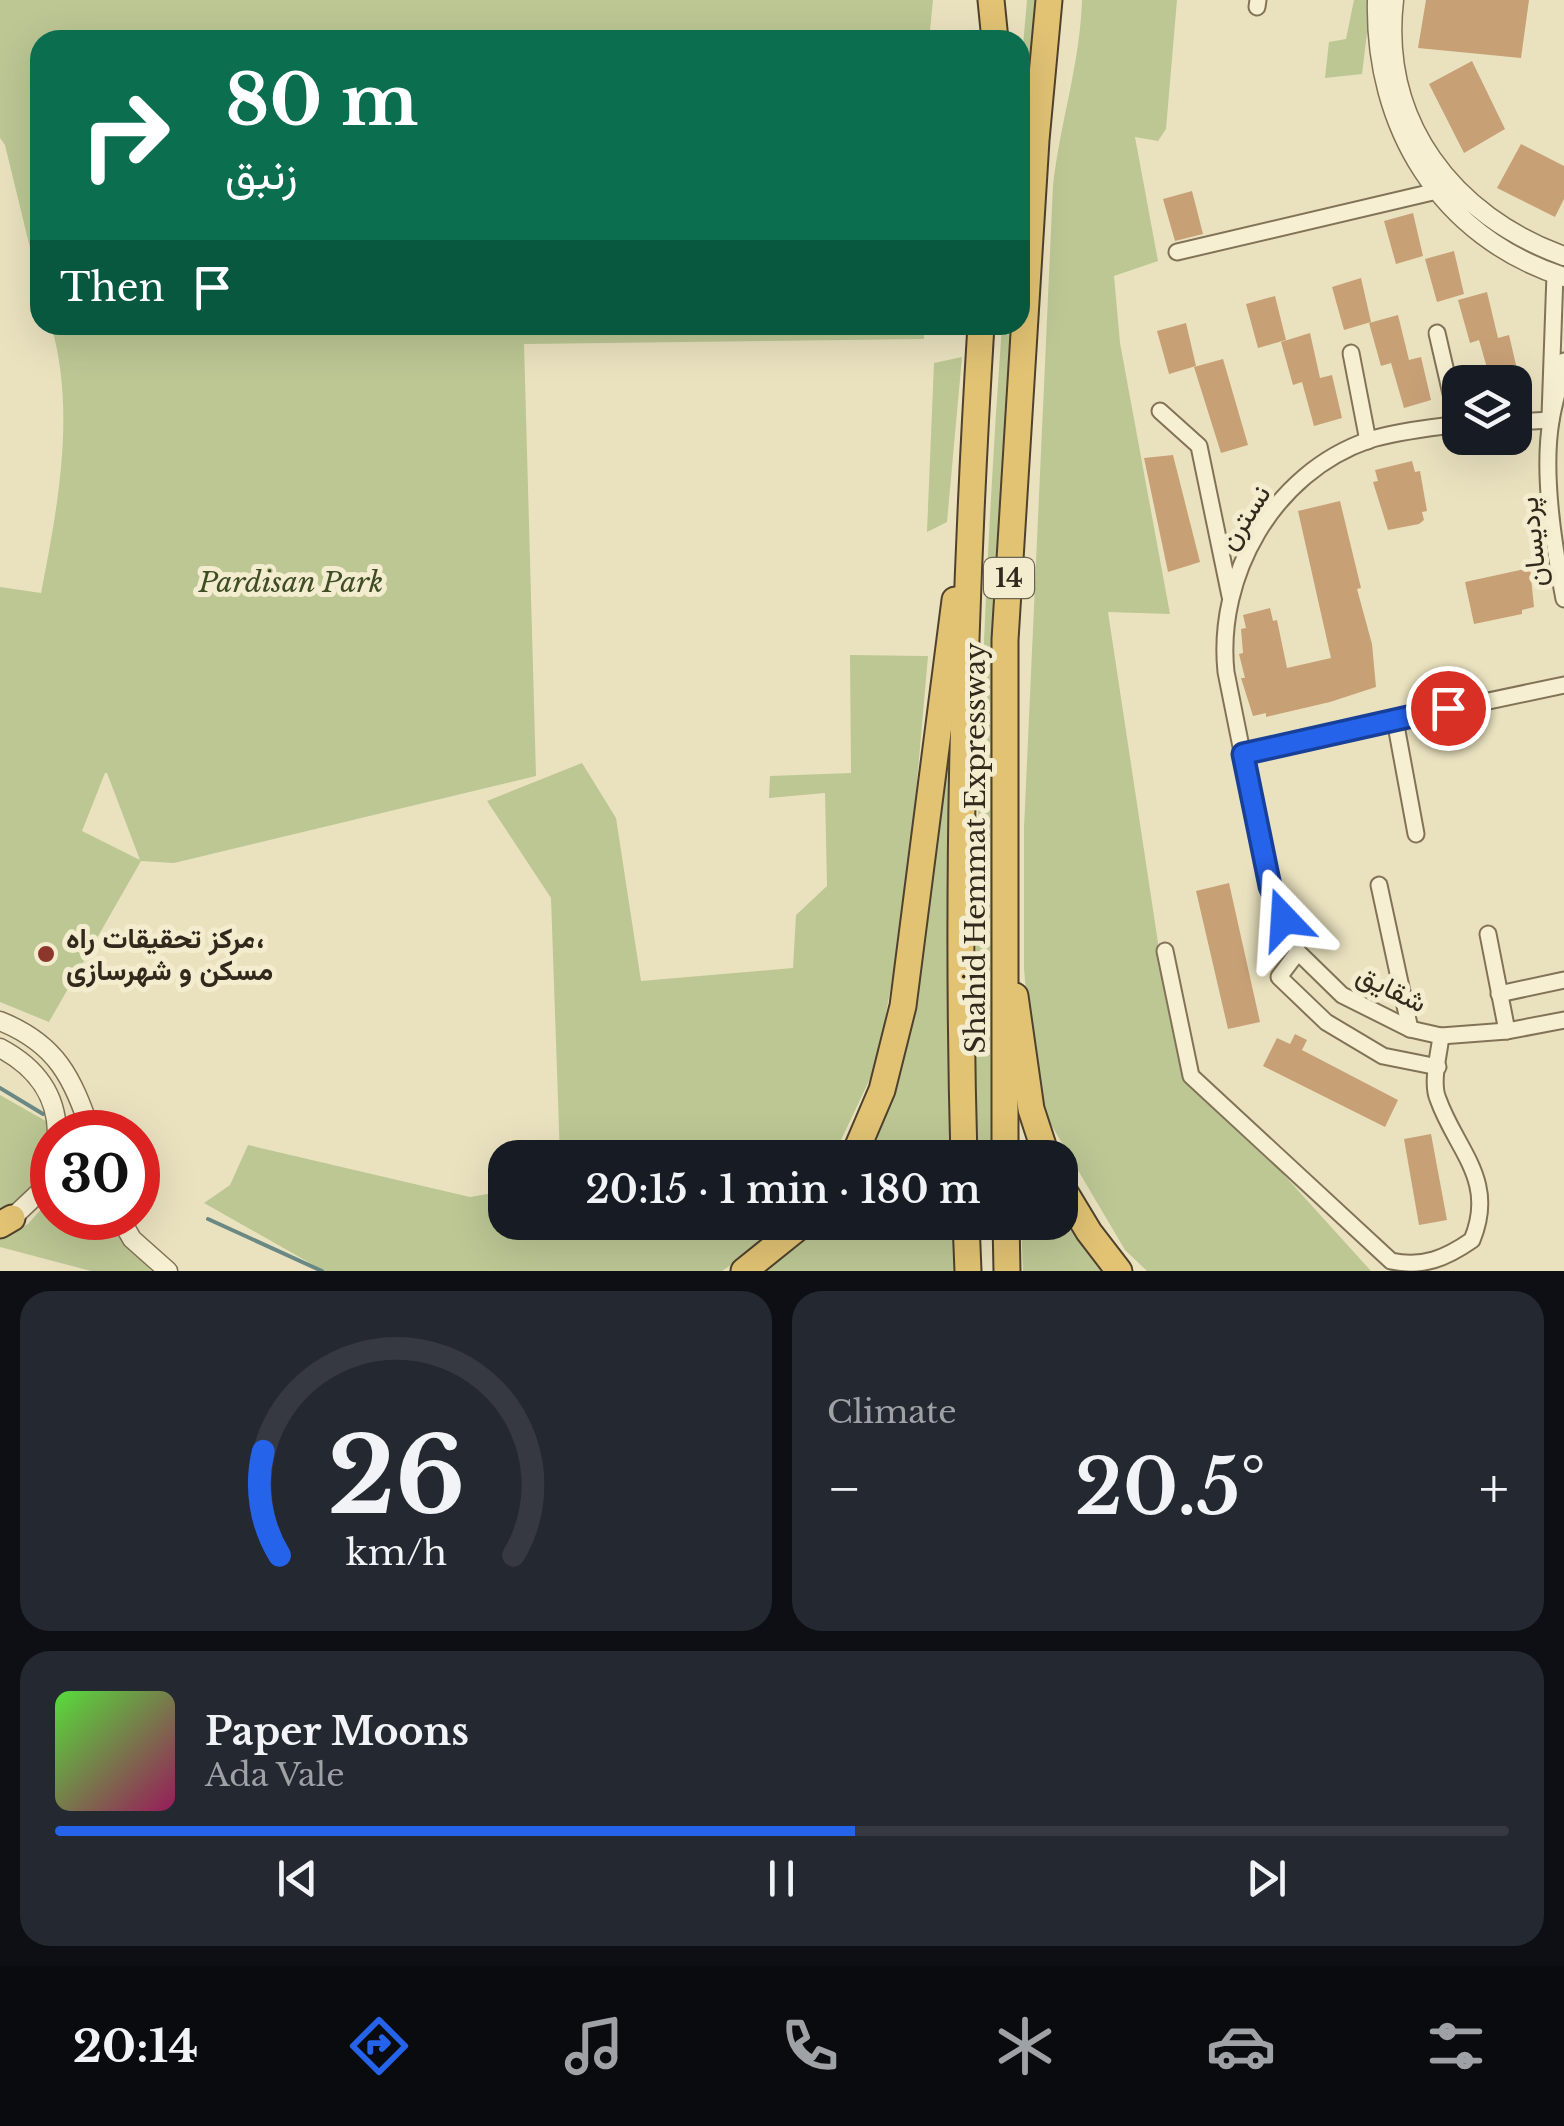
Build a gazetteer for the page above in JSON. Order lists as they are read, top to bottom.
{
  "streets": {
    "highway": ["14", "Shahid Hemmat Expressway"],
    "street": ["نسترن", "پردیسان", "شقایق"]
  },
  "crossings": [
    ["نسترن", "شقایق"]
  ],
  "parks": ["Pardisan Park"],
  "places": ["مرکز تحقیقات راه، مسکن و شهرسازی"],
  "page": {
    "turn": ["80 m", "زنبق"],
    "then": "Then",
    "limit": "30",
    "trip": "20:15 · 1 min · 180 m",
    "tile": "Climate",
    "heat": ["−", "20.5°", "+"],
    "song": ["Paper Moons", "Ada Vale"],
    "tabs": "20:14",
    "gauge": ["26", "km/h"]
  }
}
